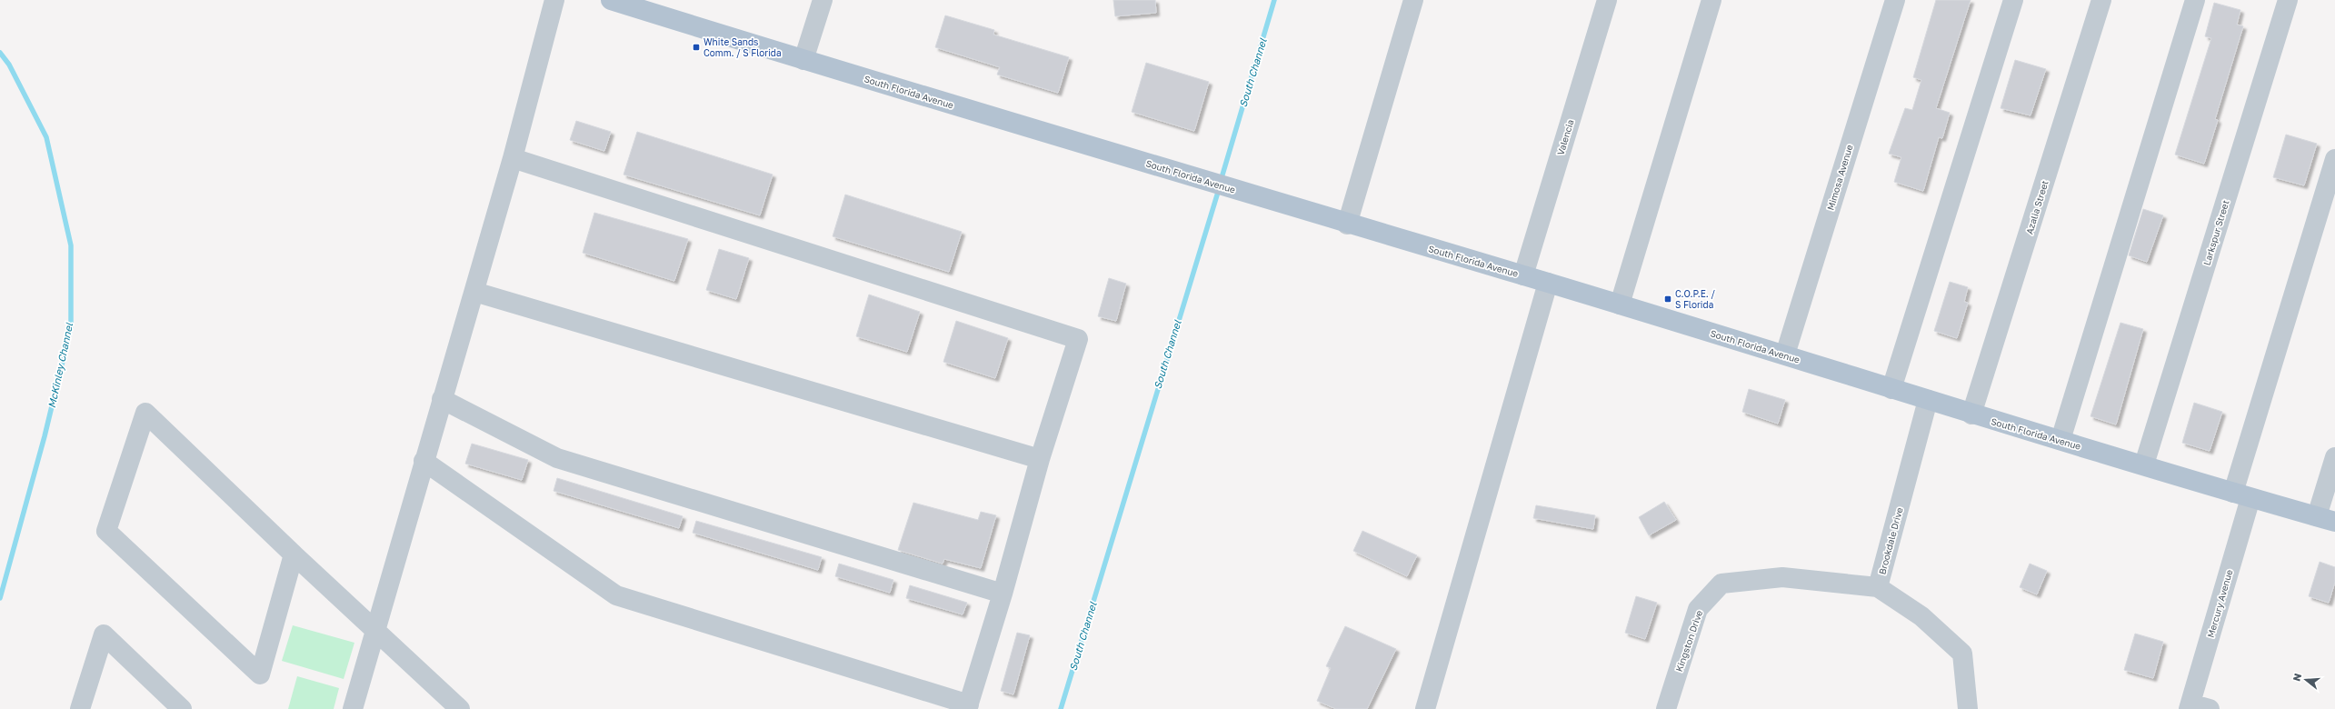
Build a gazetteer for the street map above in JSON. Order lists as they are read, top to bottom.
{
  "streets": {
    "main road": ["South Florida Avenue"],
    "street": [
      "Valencia",
      "Mimosa Avenue",
      "Azalia Street",
      "Larkspur Street",
      "Brookdale Drive",
      "Mercury Avenue",
      "Kingston Drive"
    ]
  },
  "crossings": [
    ["South Florida Avenue", "Valencia"],
    ["South Florida Avenue", "Mimosa Avenue"],
    ["South Florida Avenue", "Azalia Street"],
    ["South Florida Avenue", "Larkspur Street"],
    ["South Florida Avenue", "Brookdale Drive"],
    ["South Florida Avenue", "Mercury Avenue"],
    ["Brookdale Drive", "Kingston Drive"]
  ],
  "water": ["South Channel", "McKinley Channel"],
  "places": {
    "transit": ["White Sands Comm. / S Florida", "C.O.P.E. / S Florida"]
  },
  "north": "left"
}
